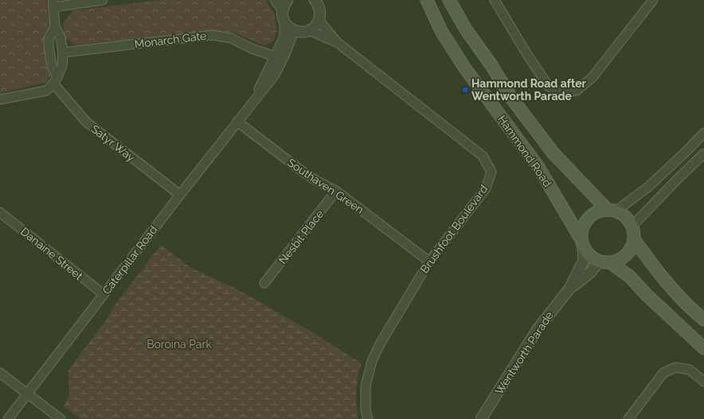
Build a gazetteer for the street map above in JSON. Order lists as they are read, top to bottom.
{
  "streets": {
    "main road": ["Hammond Road"],
    "street": [
      "Monarch Gate",
      "Satyr Way",
      "Southaven Green",
      "Brushfoot Boulevard",
      "Nesbit Place",
      "Danaine Street",
      "Caterpillar Road",
      "Wentworth Parade"
    ]
  },
  "crossings": [
    ["Monarch Gate", "Caterpillar Road"],
    ["Satyr Way", "Caterpillar Road"],
    ["Hammond Road", "Wentworth Parade"],
    ["Southaven Green", "Brushfoot Boulevard"],
    ["Southaven Green", "Nesbit Place"],
    ["Southaven Green", "Caterpillar Road"],
    ["Danaine Street", "Caterpillar Road"]
  ],
  "parks": ["Boroina Park"],
  "places": {
    "transit": ["Hammond Road after Wentworth Parade"]
  }
}
